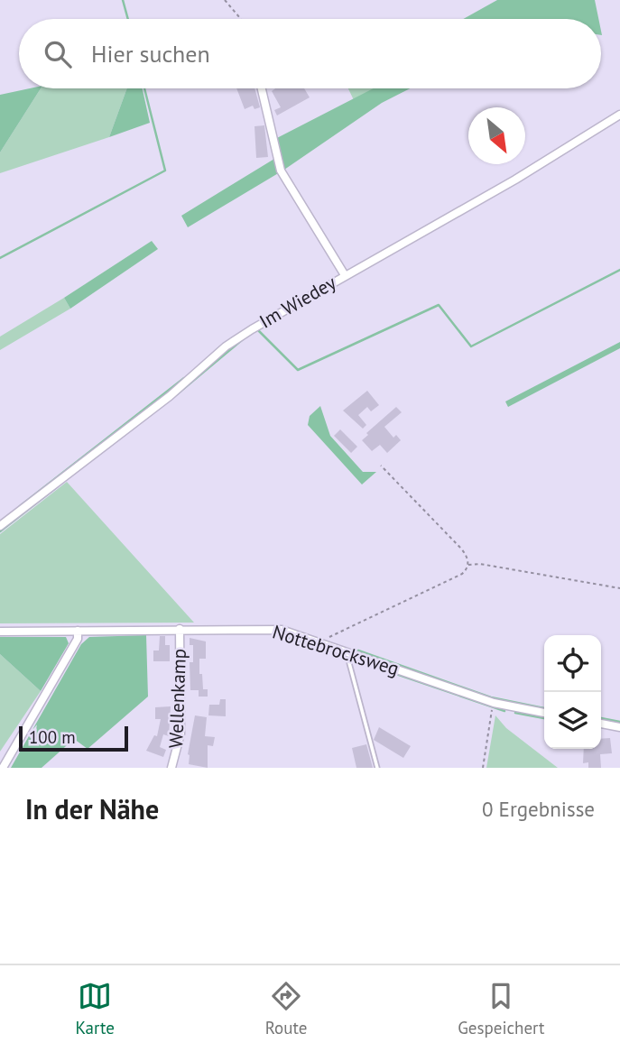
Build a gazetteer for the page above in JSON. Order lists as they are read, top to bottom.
{
  "streets": {
    "street": ["Im Wiedey", "Nottebrocksweg", "Wellenkamp"]
  },
  "crossings": [
    ["Nottebrocksweg", "Wellenkamp"]
  ],
  "scale_bar": "100 m",
  "north": "bottom right",
  "page": {
    "search": "Hier suchen",
    "scale": "100 m",
    "heading": ["In der Nähe", "0 Ergebnisse"],
    "nav": ["Karte", "Route", "Gespeichert"]
  }
}
